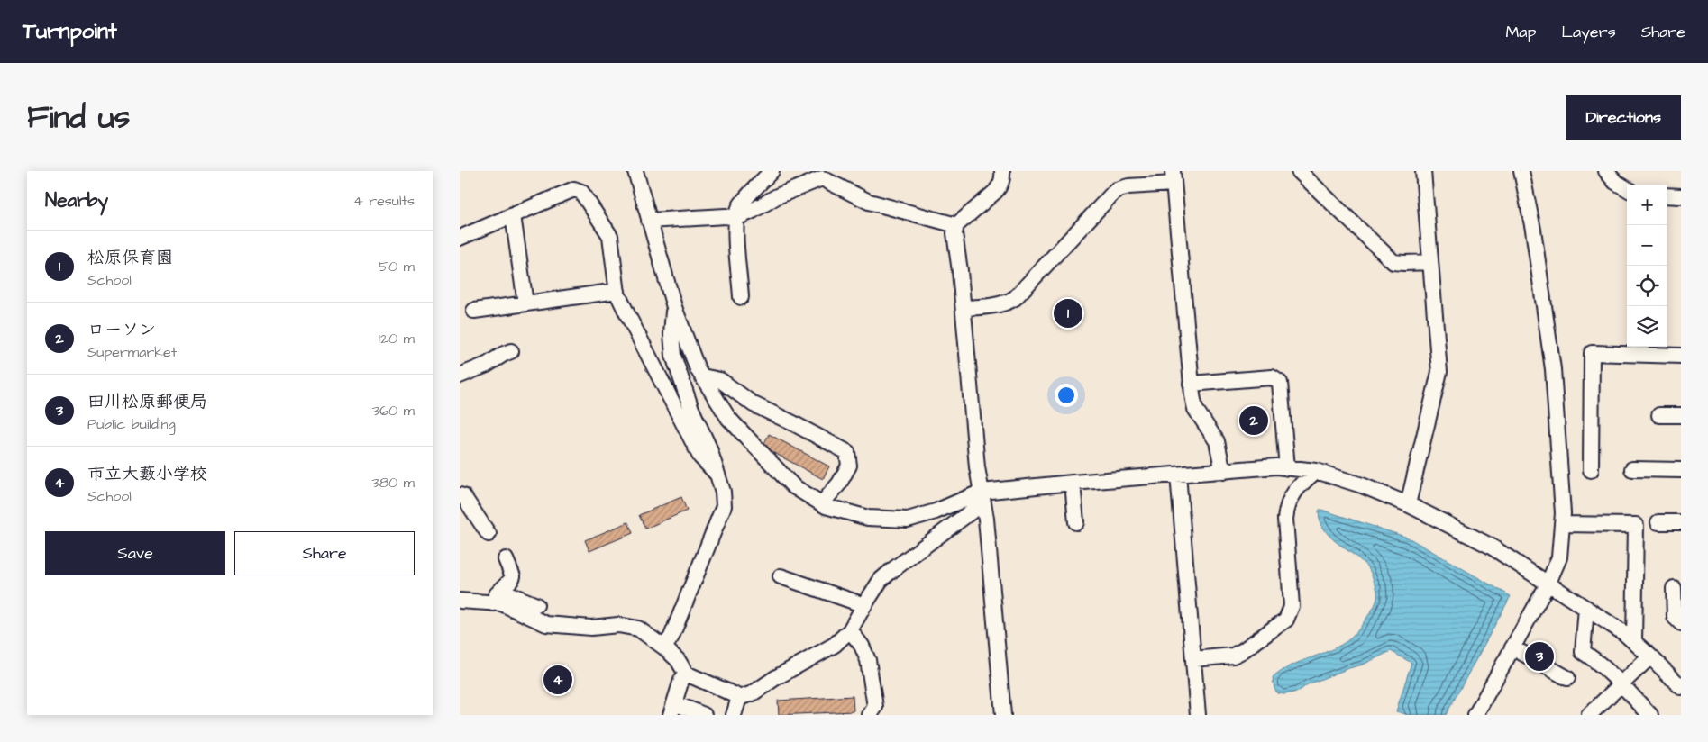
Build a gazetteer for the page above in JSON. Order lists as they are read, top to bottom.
{
  "page": {
    "header": "Turnpoint",
    "nav": ["Map", "Layers", "Share"],
    "title": "Find us",
    "buttons": [
      "Directions",
      ["Save", "Share"]
    ],
    "heading": ["Nearby", "4 results"],
    "map_buttons": ["+", "−"],
    "list": [
      {
        "mark": "1",
        "name": "松原保育園",
        "note": "School",
        "value": "50 m"
      },
      {
        "mark": "2",
        "name": "ローソン",
        "note": "Supermarket",
        "value": "120 m"
      },
      {
        "mark": "3",
        "name": "田川松原郵便局",
        "note": "Public building",
        "value": "360 m"
      },
      {
        "mark": "4",
        "name": "市立大藪小学校",
        "note": "School",
        "value": "380 m"
      }
    ],
    "pins": [
      "1",
      "2",
      "3",
      "4"
    ]
  }
}
